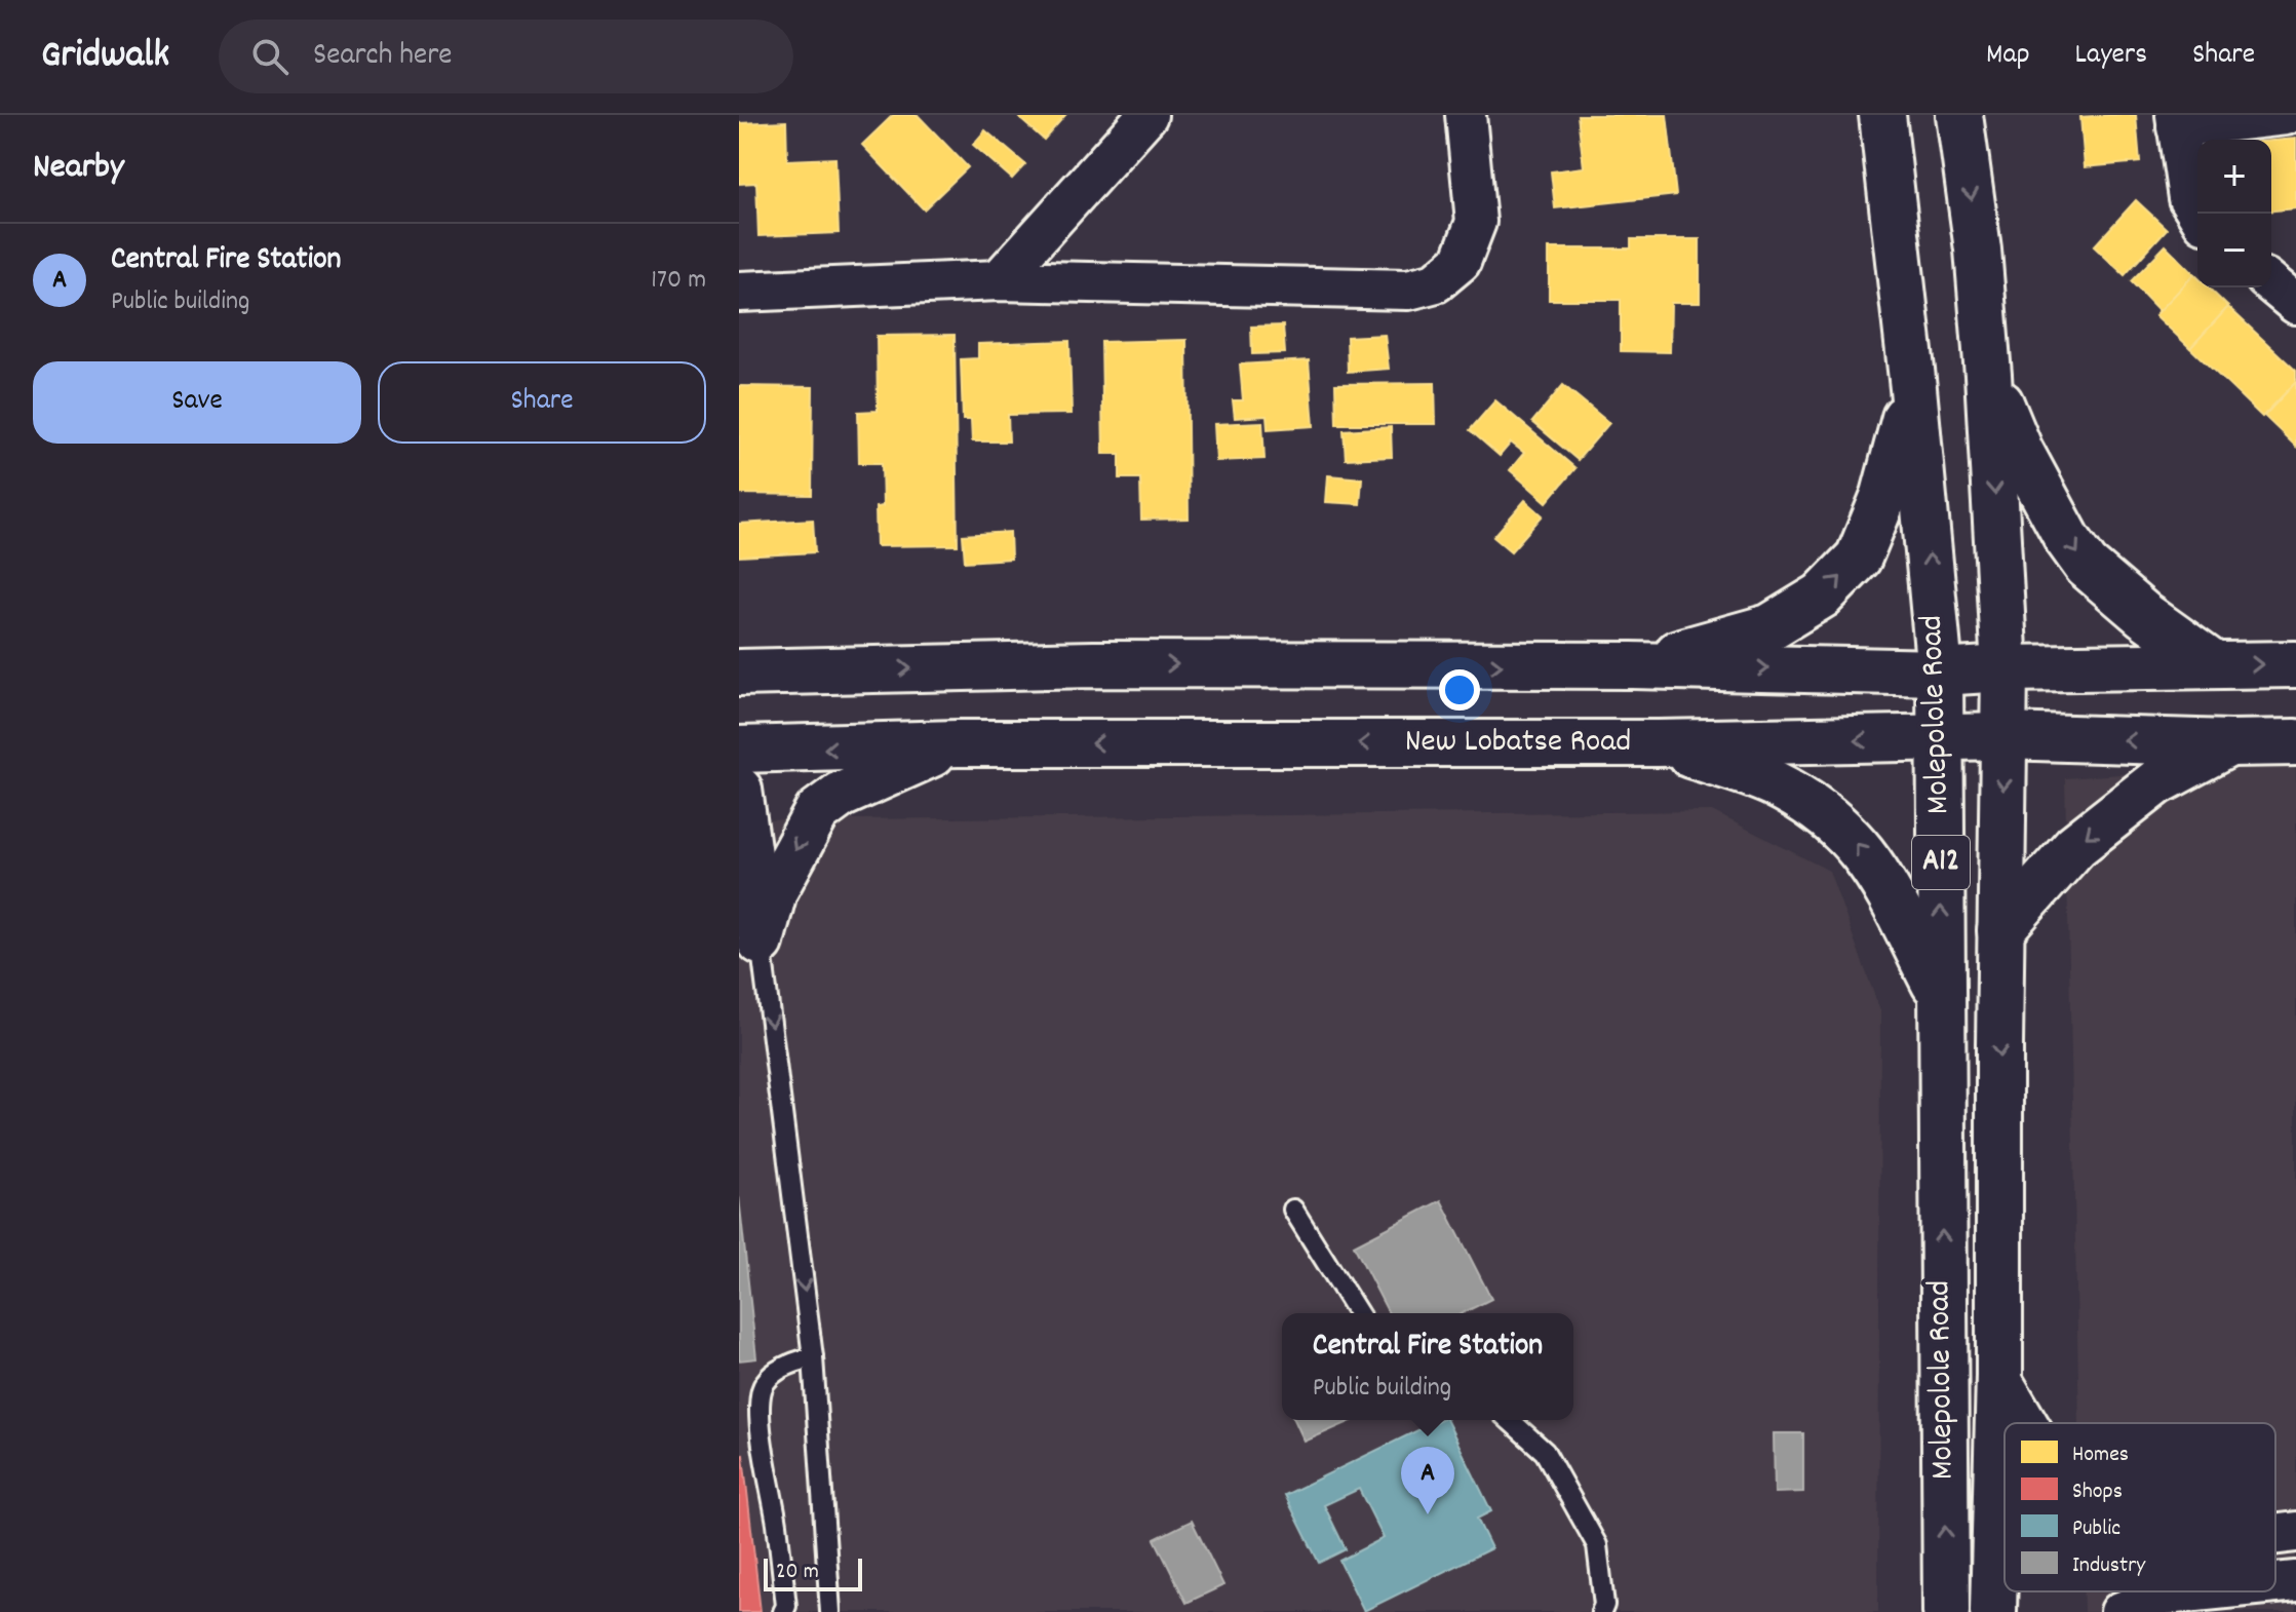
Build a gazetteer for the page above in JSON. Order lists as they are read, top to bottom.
{
  "streets": {
    "main road": ["Molepolole Road", "New Lobatse Road", "A12"]
  },
  "crossings": [
    ["Molepolole Road", "New Lobatse Road"]
  ],
  "legend": [
    "Homes",
    "Shops",
    "Public",
    "Industry"
  ],
  "scale_bar": "20 m",
  "page": {
    "header": "Gridwalk",
    "search": "Search here",
    "nav": ["Map", "Layers", "Share"],
    "heading": "Nearby",
    "map_buttons": ["+", "−"],
    "list": [
      {
        "mark": "A",
        "name": "Central Fire Station",
        "note": "Public building",
        "value": "170 m"
      }
    ],
    "buttons": ["Save", "Share"],
    "popup": ["Central Fire Station", "Public building"],
    "pins": "A",
    "scale": "20 m"
  }
}
